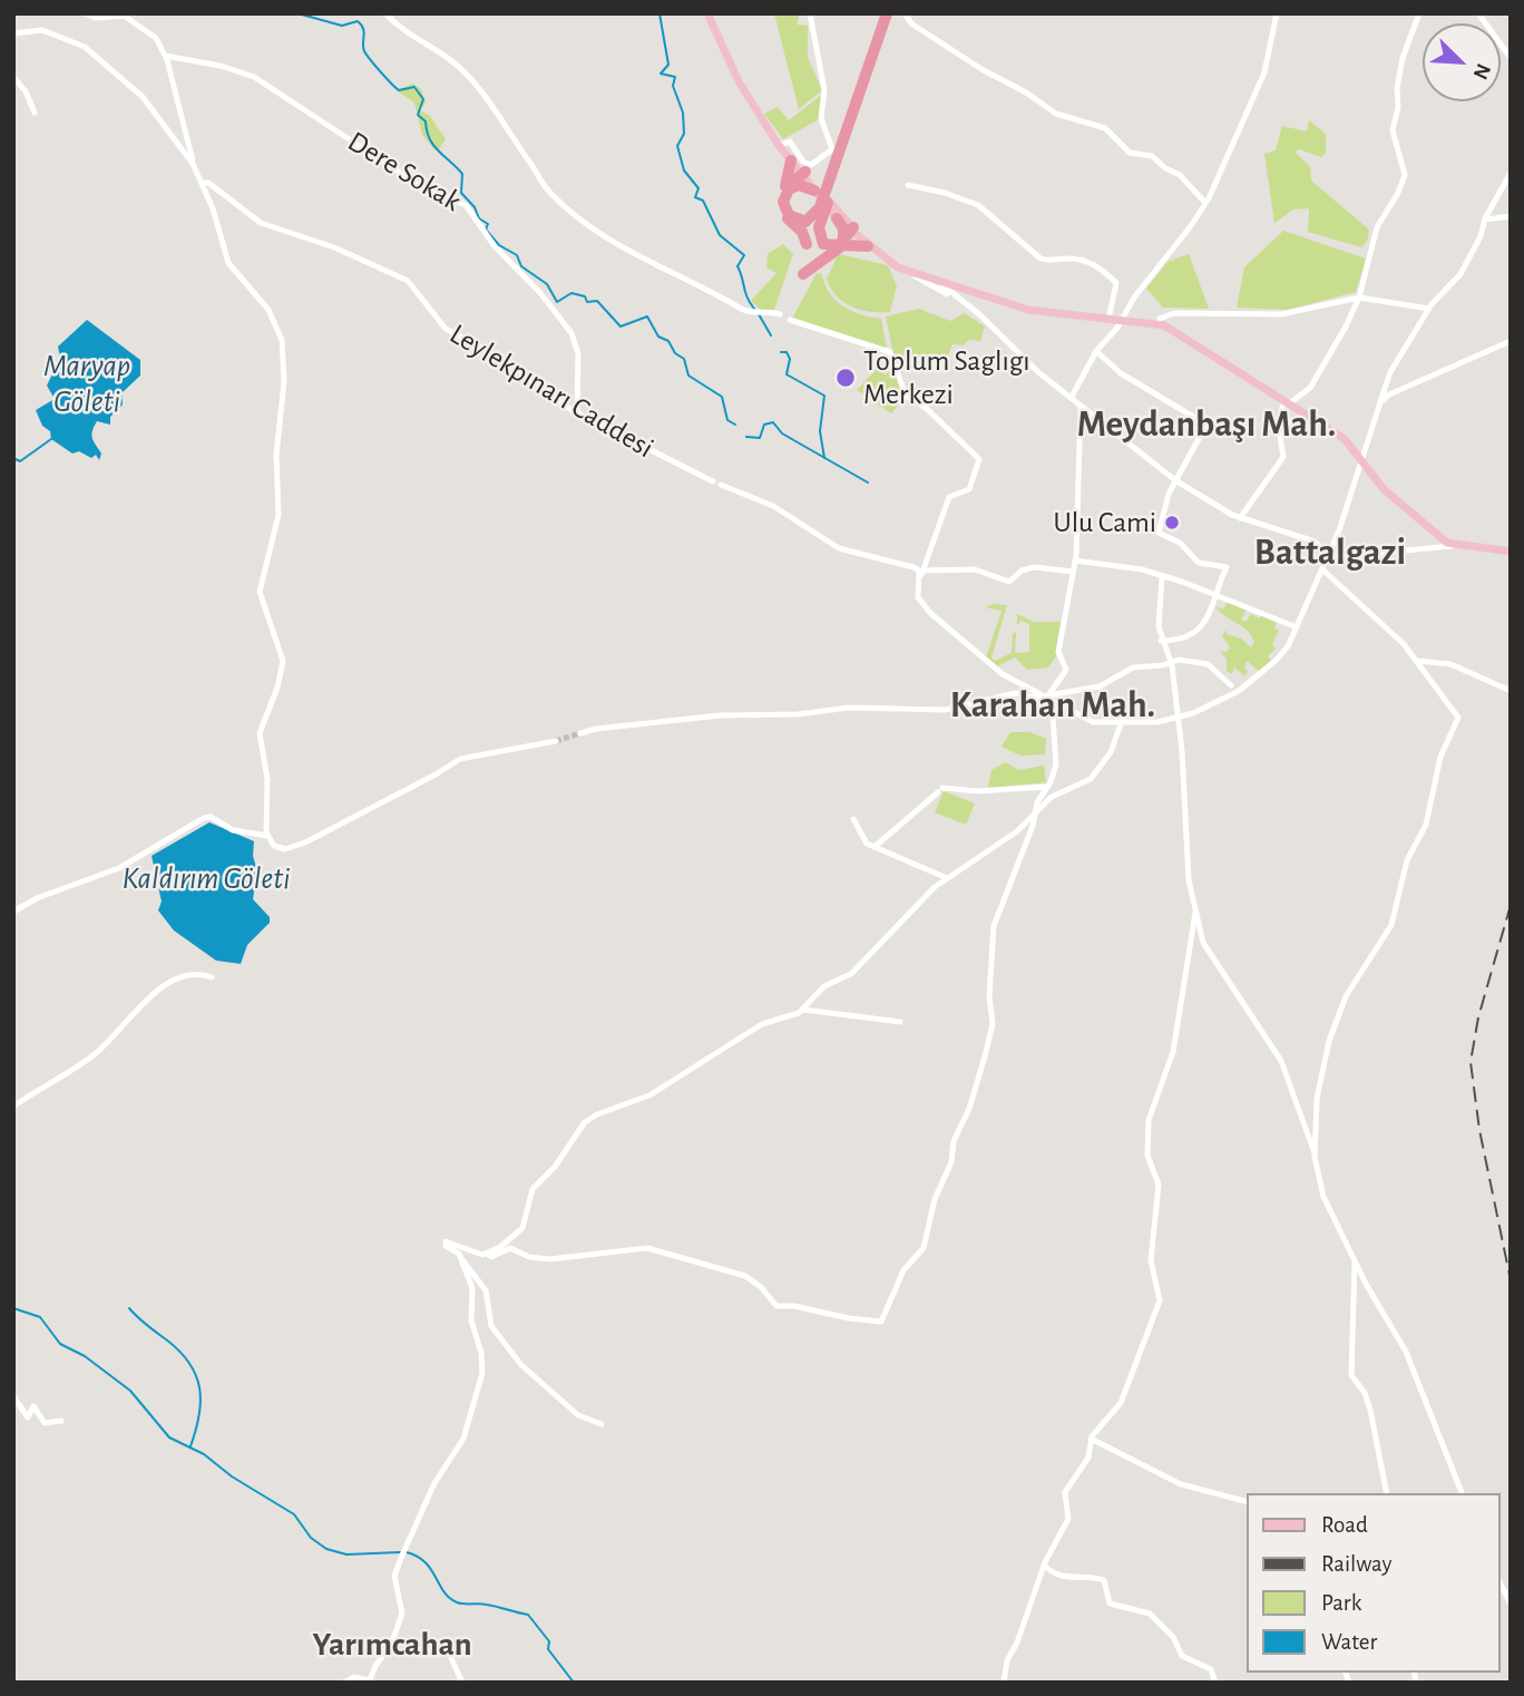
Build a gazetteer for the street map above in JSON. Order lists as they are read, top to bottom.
{
  "streets": {
    "street": ["Dere Sokak", "Leylekpınarı Caddesi"]
  },
  "crossings": [
    ["Dere Sokak", "Leylekpınarı Caddesi"]
  ],
  "districts": [
    "Meydanbaşı Mah.",
    "Battalgazi",
    "Karahan Mah.",
    "Yarımcahan"
  ],
  "water": ["Maryap Göleti", "Kaldırım Göleti"],
  "places": ["Toplum Saglıgı Merkezi", "Ulu Cami"],
  "legend": [
    "Road",
    "Railway",
    "Park",
    "Water"
  ],
  "north": "bottom right"
}
